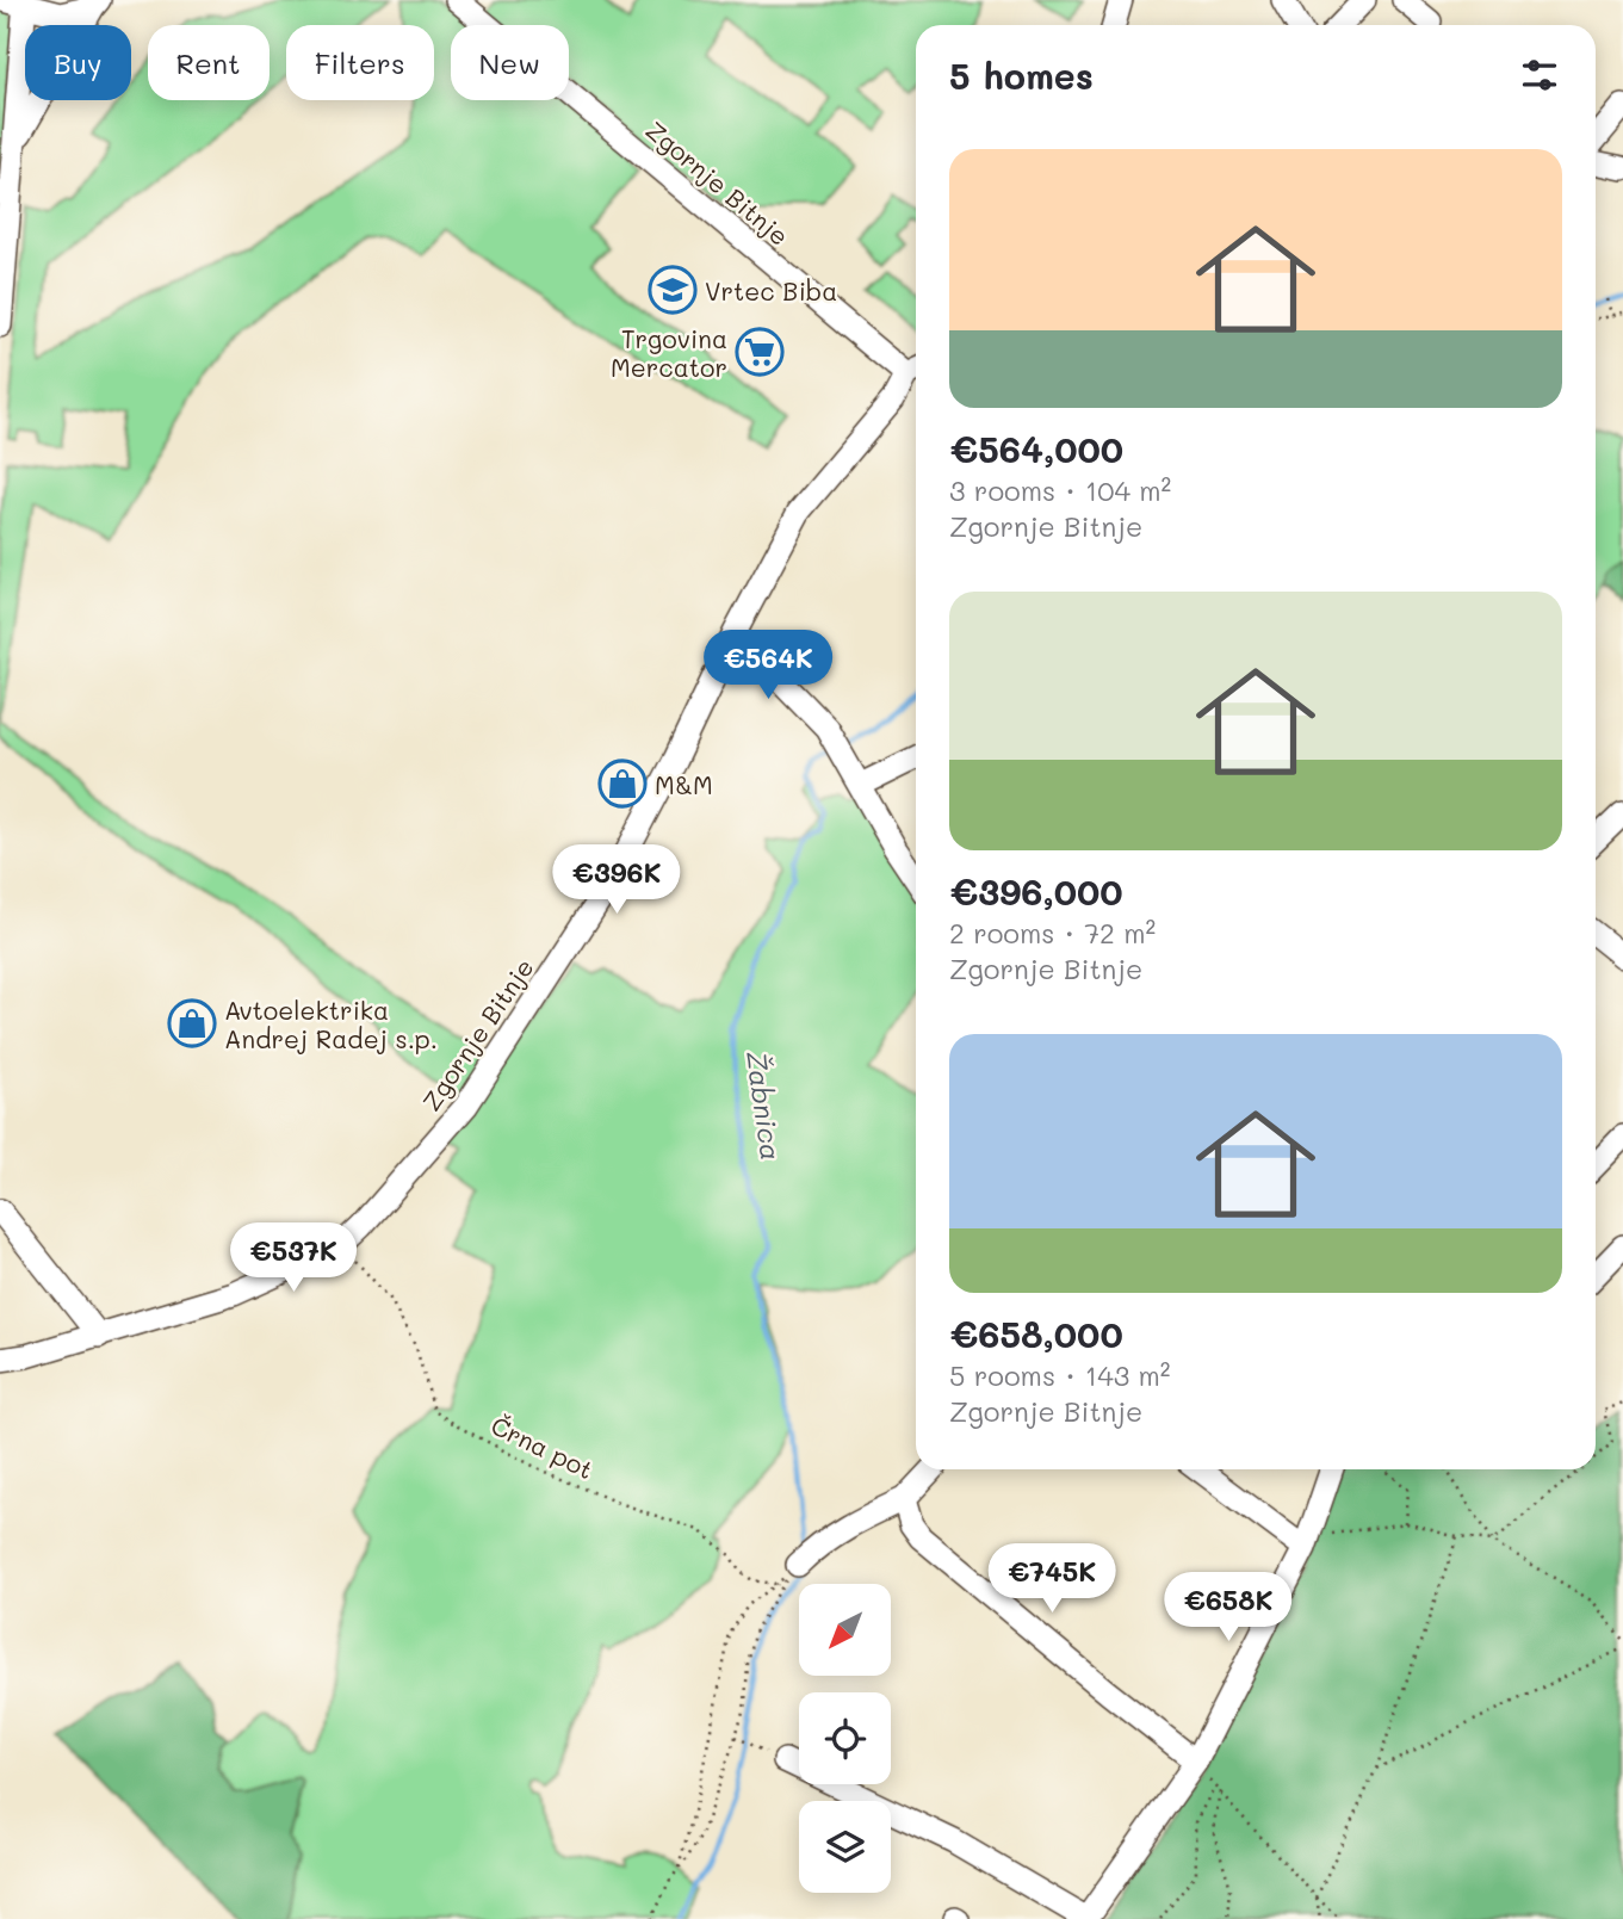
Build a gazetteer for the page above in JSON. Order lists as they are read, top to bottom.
{
  "streets": {
    "street": ["Zgornje Bitnje"],
    "path": ["Črna pot"]
  },
  "crossings": [
    ["Zgornje Bitnje", "Črna pot"]
  ],
  "water": ["Žabnica"],
  "places": {
    "school or university": ["Vrtec Biba"],
    "supermarket": ["Trgovina Mercator"],
    "shop": ["M&M", "Avtoelektrika Andrej Radej s.p."]
  },
  "north": "bottom left",
  "page": {
    "chip": [
      "Buy",
      "Rent",
      "Filters",
      "New"
    ],
    "heading": "5 homes",
    "list": [
      {
        "name": "€564,000",
        "note": "3 rooms · 104 m² · Zgornje Bitnje"
      },
      {
        "name": "€396,000",
        "note": "2 rooms · 72 m² · Zgornje Bitnje"
      },
      {
        "name": "€658,000",
        "note": "5 rooms · 143 m² · Zgornje Bitnje"
      }
    ],
    "price": [
      "€564K",
      "€396K",
      "€537K",
      "€745K",
      "€658K"
    ]
  }
}
